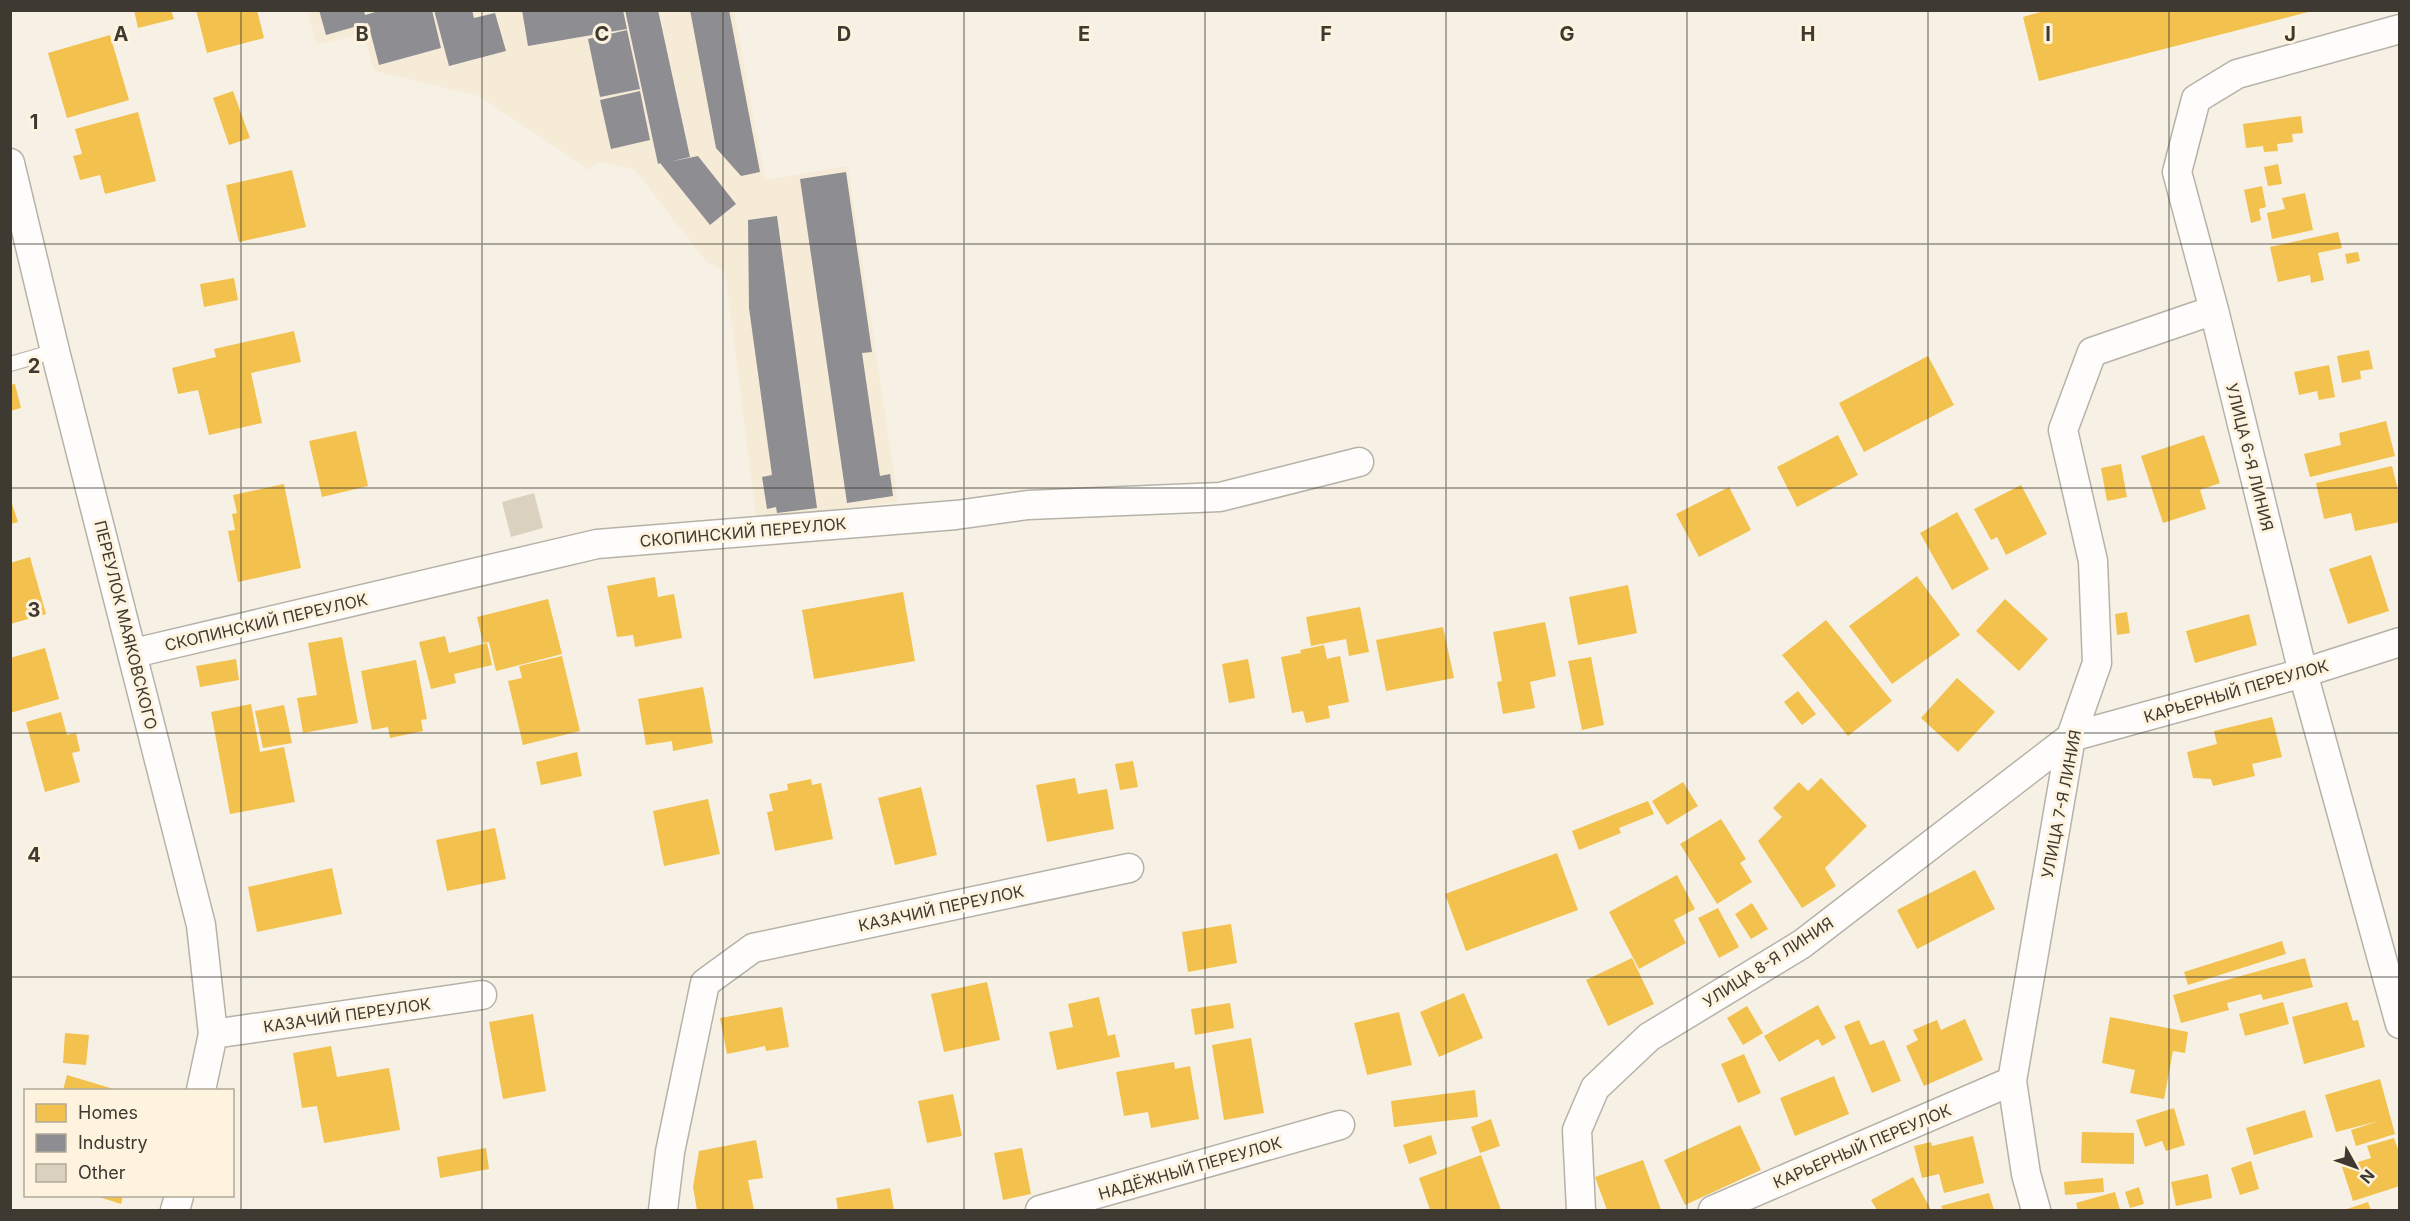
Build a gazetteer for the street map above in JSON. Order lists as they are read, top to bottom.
{
  "streets": {
    "street": [
      "УЛИЦА 6-Я ЛИНИЯ",
      "СКОПИНСКИЙ ПЕРЕУЛОК",
      "ПЕРЕУЛОК МАЯКОВСКОГО",
      "КАРЬЕРНЫЙ ПЕРЕУЛОК",
      "УЛИЦА 7-Я ЛИНИЯ",
      "КАЗАЧИЙ ПЕРЕУЛОК",
      "УЛИЦА 8-Я ЛИНИЯ",
      "НАДЁЖНЫЙ ПЕРЕУЛОК"
    ]
  },
  "crossings": [
    ["УЛИЦА 6-Я ЛИНИЯ", "КАРЬЕРНЫЙ ПЕРЕУЛОК"],
    ["УЛИЦА 6-Я ЛИНИЯ", "УЛИЦА 7-Я ЛИНИЯ"],
    ["СКОПИНСКИЙ ПЕРЕУЛОК", "ПЕРЕУЛОК МАЯКОВСКОГО"],
    ["ПЕРЕУЛОК МАЯКОВСКОГО", "КАЗАЧИЙ ПЕРЕУЛОК"],
    ["КАРЬЕРНЫЙ ПЕРЕУЛОК", "УЛИЦА 7-Я ЛИНИЯ"],
    ["КАРЬЕРНЫЙ ПЕРЕУЛОК", "УЛИЦА 8-Я ЛИНИЯ"],
    ["УЛИЦА 7-Я ЛИНИЯ", "УЛИЦА 8-Я ЛИНИЯ"]
  ],
  "legend": ["Homes", "Industry", "Other"],
  "north": "bottom right",
  "grid": {
    "columns": [
      "A",
      "B",
      "C",
      "D",
      "E",
      "F",
      "G",
      "H",
      "I",
      "J"
    ],
    "rows": [
      "1",
      "2",
      "3",
      "4"
    ]
  }
}
